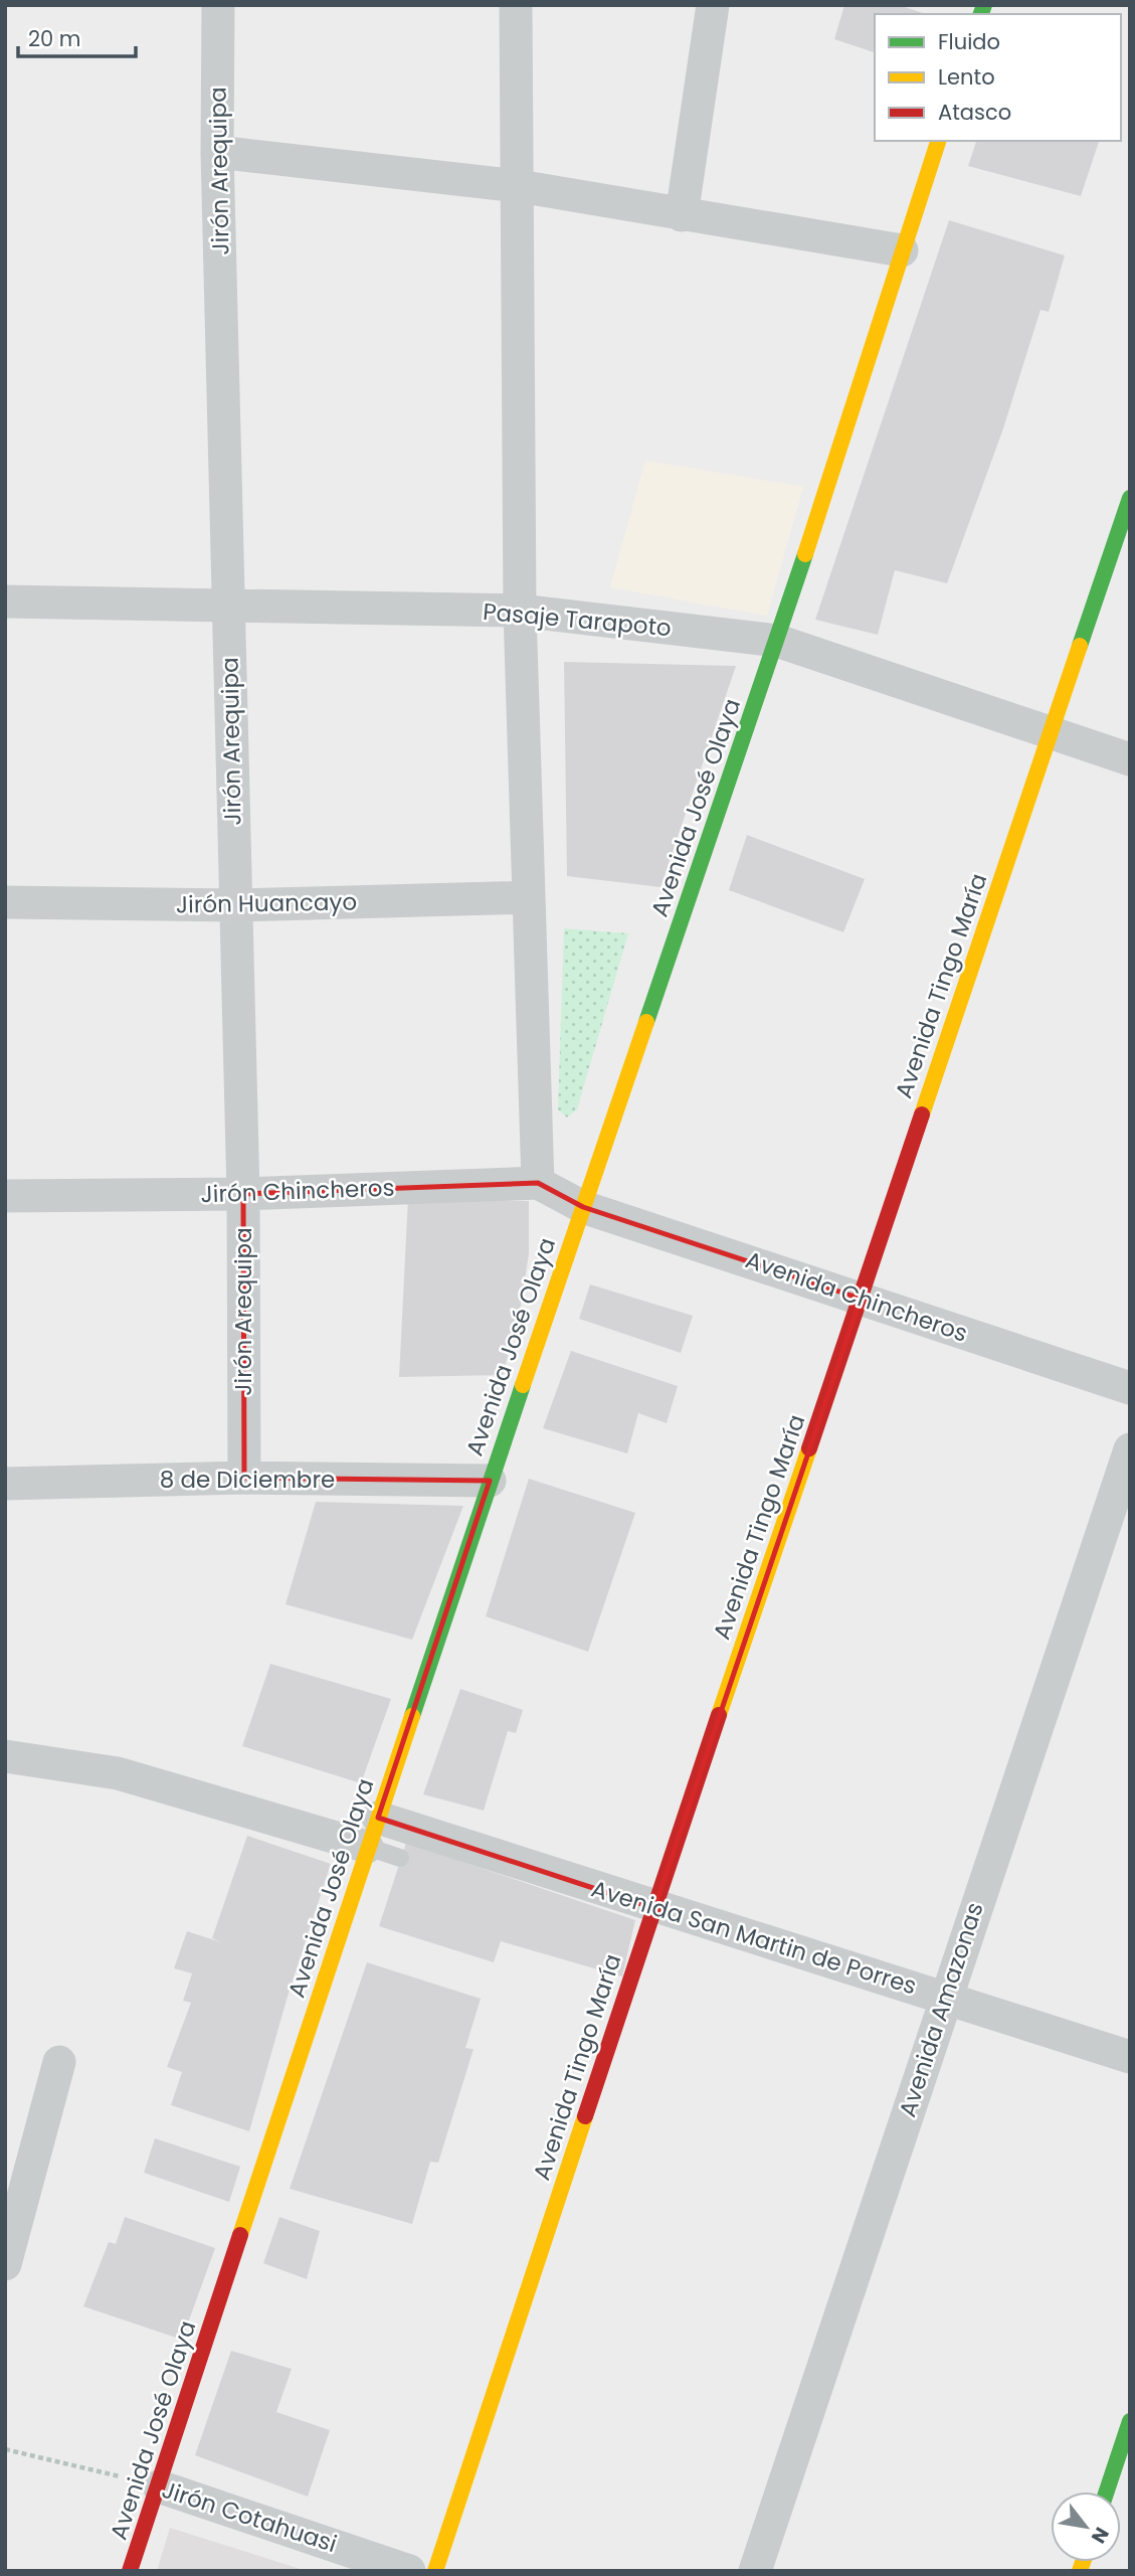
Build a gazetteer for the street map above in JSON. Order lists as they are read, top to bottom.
{
  "streets": {
    "street": [
      "Jirón Arequipa",
      "Pasaje Tarapoto",
      "Avenida José Olaya",
      "Jirón Huancayo",
      "Avenida Tingo María",
      "Jirón Chincheros",
      "Avenida Chincheros",
      "8 de Diciembre",
      "Avenida San Martin de Porres",
      "Avenida Amazonas",
      "Jirón Cotahuasi"
    ]
  },
  "crossings": [
    ["Jirón Arequipa", "Pasaje Tarapoto"],
    ["Jirón Arequipa", "Jirón Huancayo"],
    ["Jirón Arequipa", "Jirón Chincheros"],
    ["Jirón Arequipa", "8 de Diciembre"],
    ["Pasaje Tarapoto", "Avenida José Olaya"],
    ["Pasaje Tarapoto", "Avenida Tingo María"],
    ["Avenida José Olaya", "Jirón Chincheros"],
    ["Avenida José Olaya", "Avenida Chincheros"],
    ["Avenida José Olaya", "8 de Diciembre"],
    ["Avenida José Olaya", "Avenida San Martin de Porres"],
    ["Avenida José Olaya", "Jirón Cotahuasi"],
    ["Avenida Tingo María", "Avenida Chincheros"],
    ["Avenida Tingo María", "Avenida San Martin de Porres"],
    ["Jirón Chincheros", "Avenida Chincheros"],
    ["Avenida San Martin de Porres", "Avenida Amazonas"]
  ],
  "legend": ["Fluido", "Lento", "Atasco"],
  "scale_bar": "20 m",
  "north": "bottom right"
}
